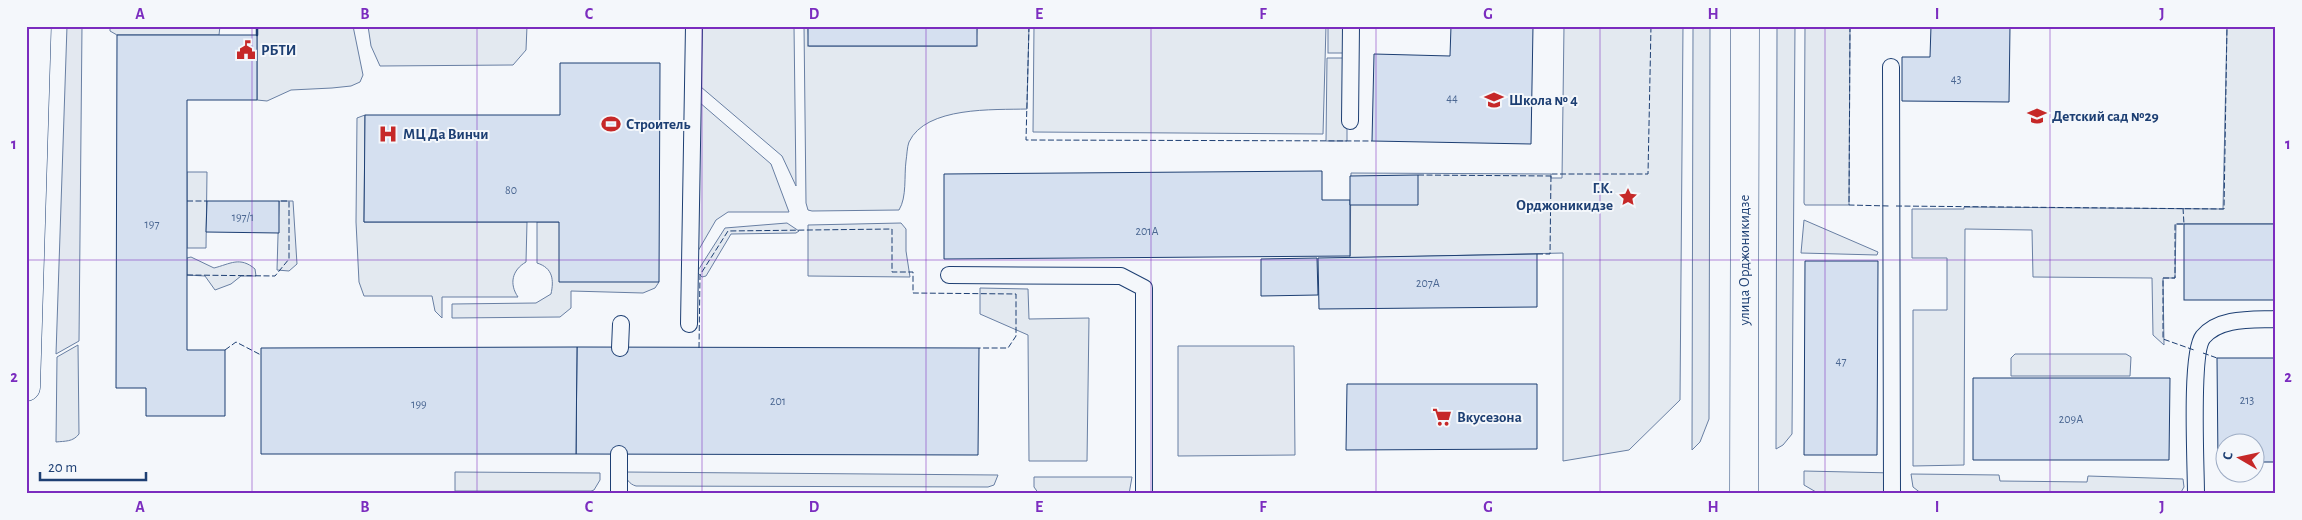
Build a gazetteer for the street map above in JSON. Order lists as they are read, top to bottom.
{
  "streets": {
    "main road": ["улица Орджоникидзе"]
  },
  "places": {
    "public building": ["РБТИ"],
    "school or university": ["Школа № 4", "Детский сад №29"],
    "sports": ["Строитель"],
    "hospital": ["МЦ Да Винчи"],
    "place": ["Г.К. Орджоникидзе"],
    "supermarket": ["Вкусезона"]
  },
  "house_numbers": [
    "43",
    "44",
    "80",
    "197/1",
    "197",
    "201А",
    "207А",
    "47",
    "213",
    "201",
    "199",
    "209А"
  ],
  "scale_bar": "20 m",
  "north": "left",
  "grid": {
    "columns": [
      "A",
      "B",
      "C",
      "D",
      "E",
      "F",
      "G",
      "H",
      "I",
      "J"
    ],
    "rows": ["1", "2"]
  }
}
